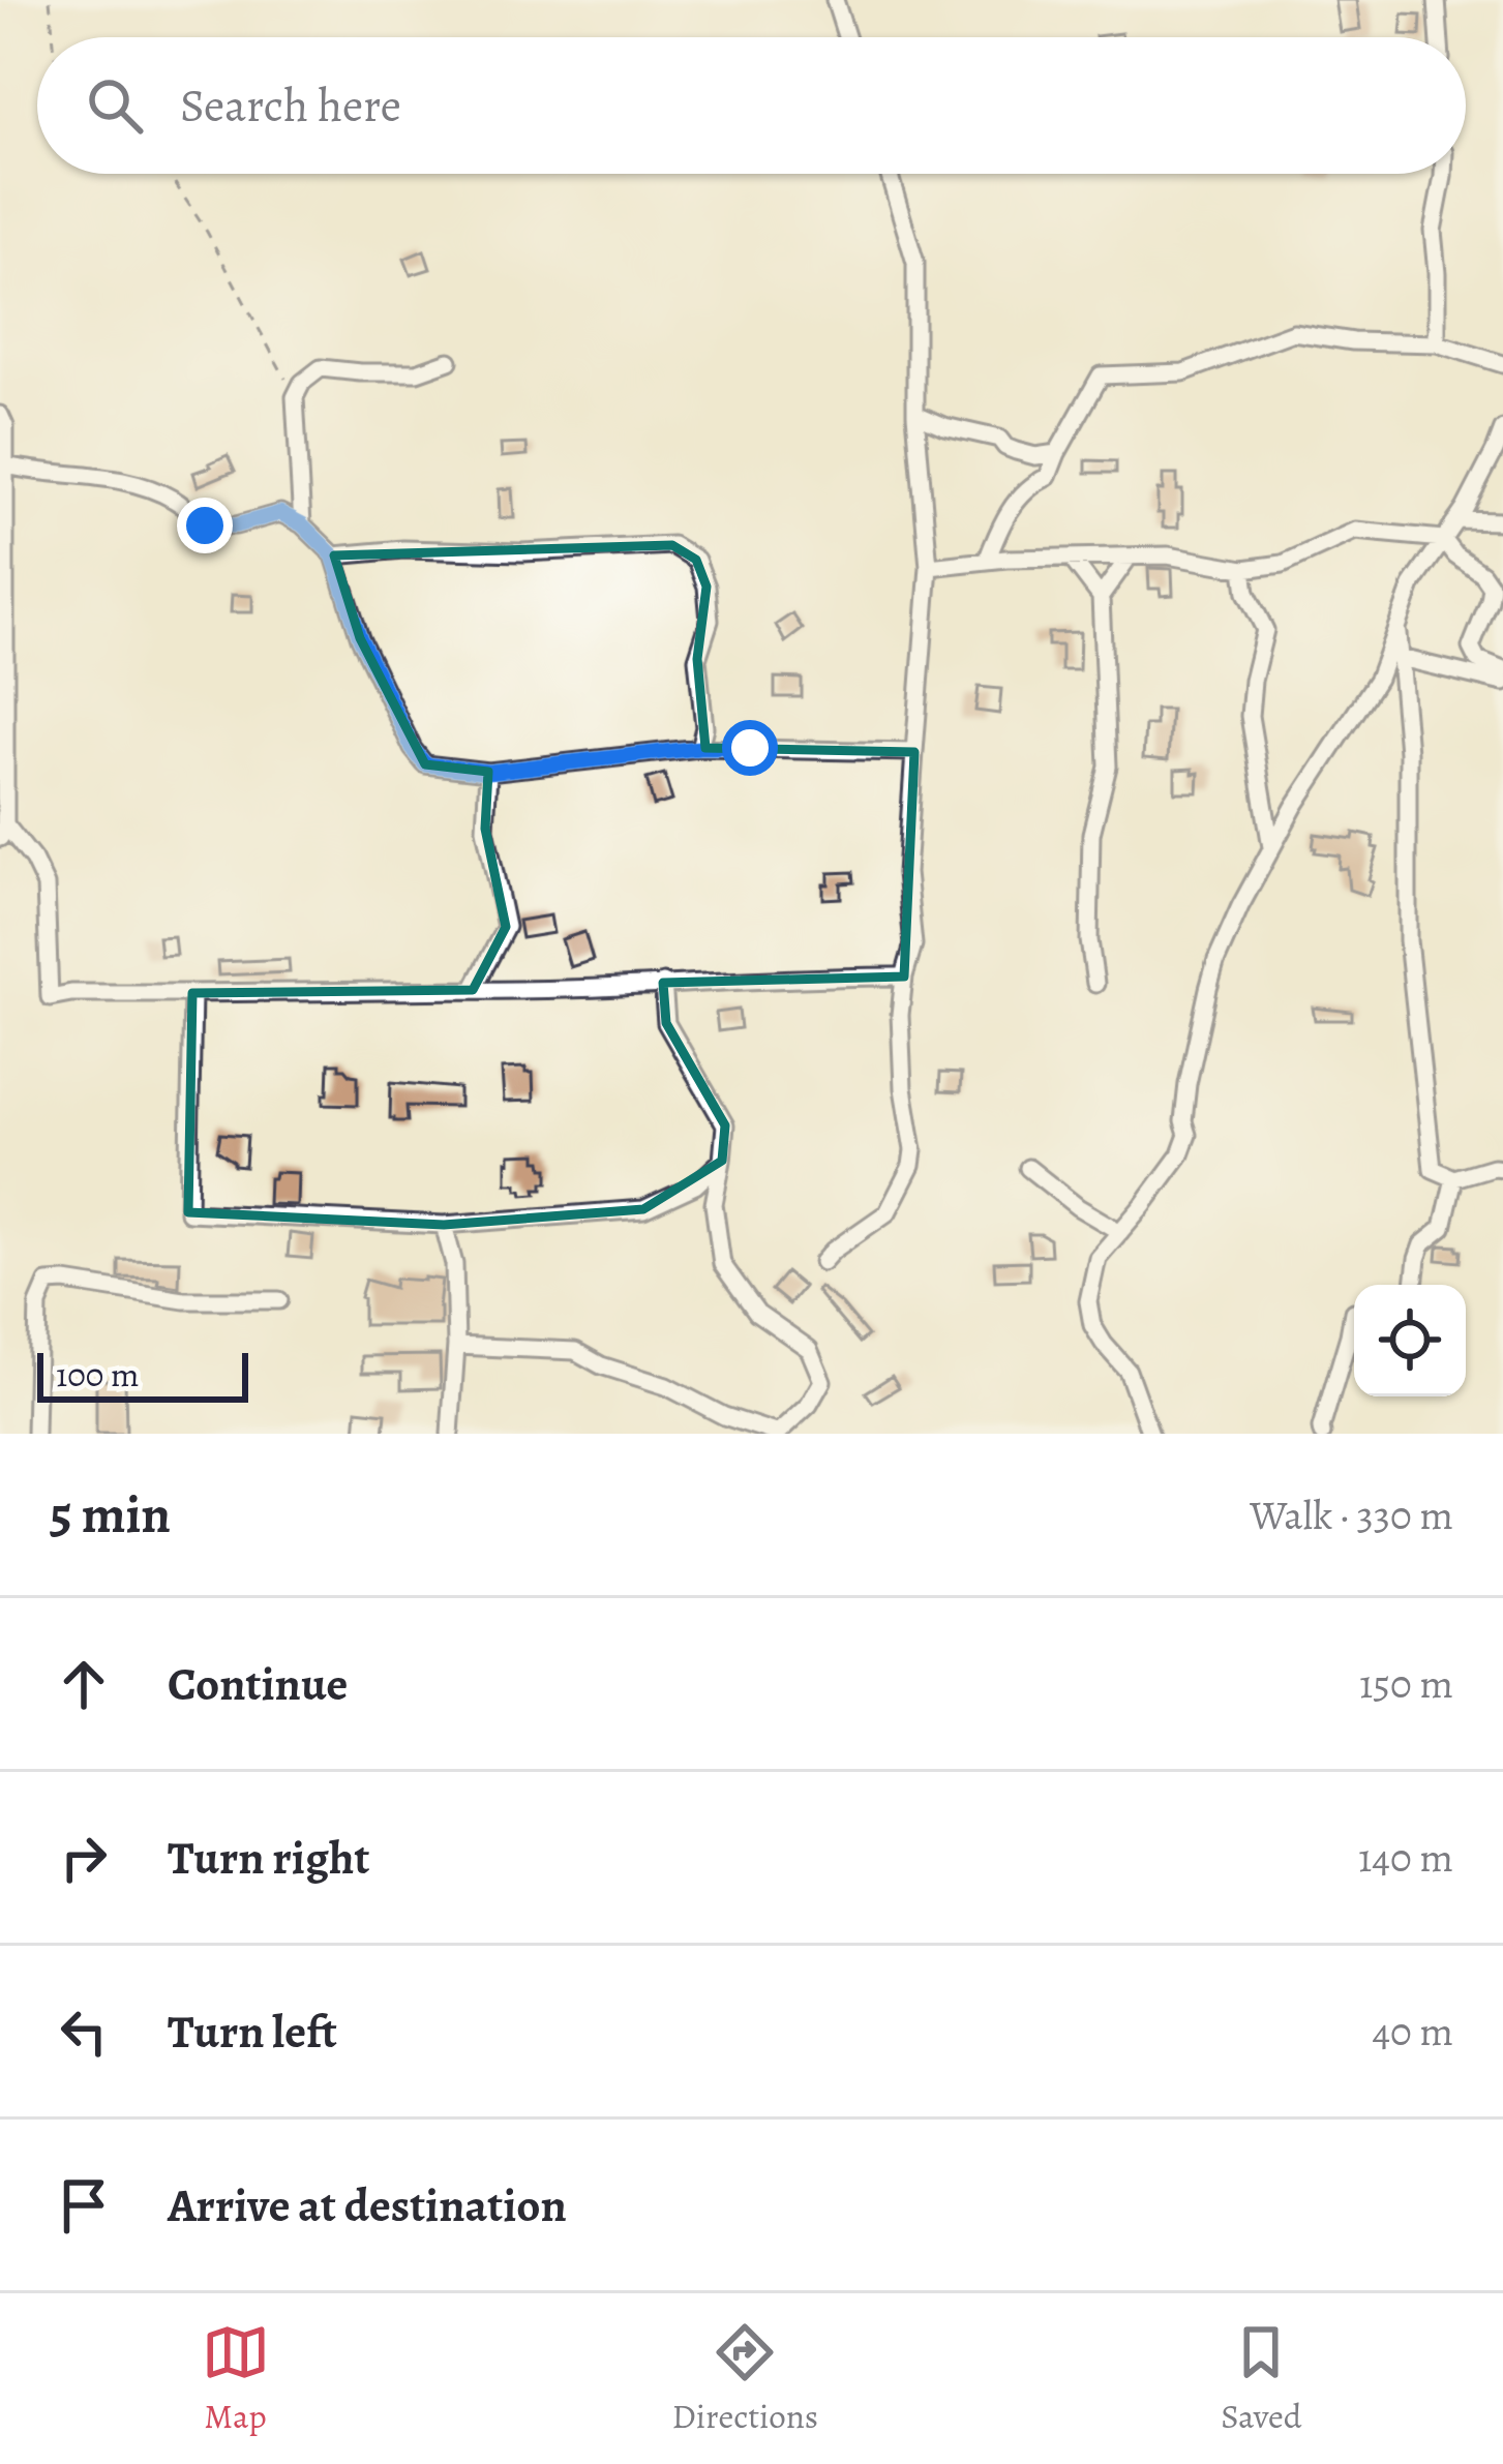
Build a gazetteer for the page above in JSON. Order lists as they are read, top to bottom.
{
  "scale_bar": "100 m",
  "page": {
    "search": "Search here",
    "scale": "100 m",
    "heading": ["5 min", "Walk · 330 m"],
    "list": [
      ["Continue", "150 m"],
      ["Turn right", "140 m"],
      ["Turn left", "40 m"],
      "Arrive at destination"
    ],
    "nav": ["Map", "Directions", "Saved"]
  }
}
